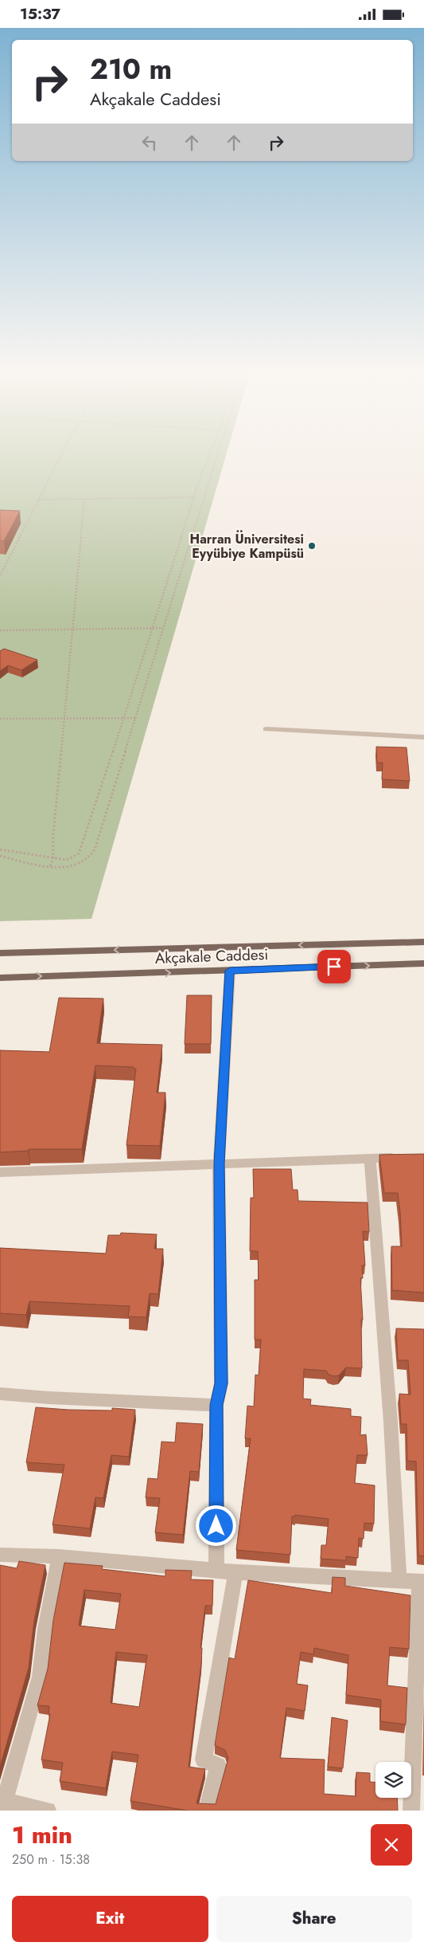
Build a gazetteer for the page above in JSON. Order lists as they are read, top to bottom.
{
  "streets": {
    "main road": ["Akçakale Caddesi"]
  },
  "places": ["Harran Üniversitesi Eyyübiye Kampüsü"],
  "page": {
    "status": "15:37",
    "turn": ["210 m", "Akçakale Caddesi"],
    "heading": ["1 min", "250 m · 15:38"],
    "buttons": ["Exit", "Share"]
  }
}
